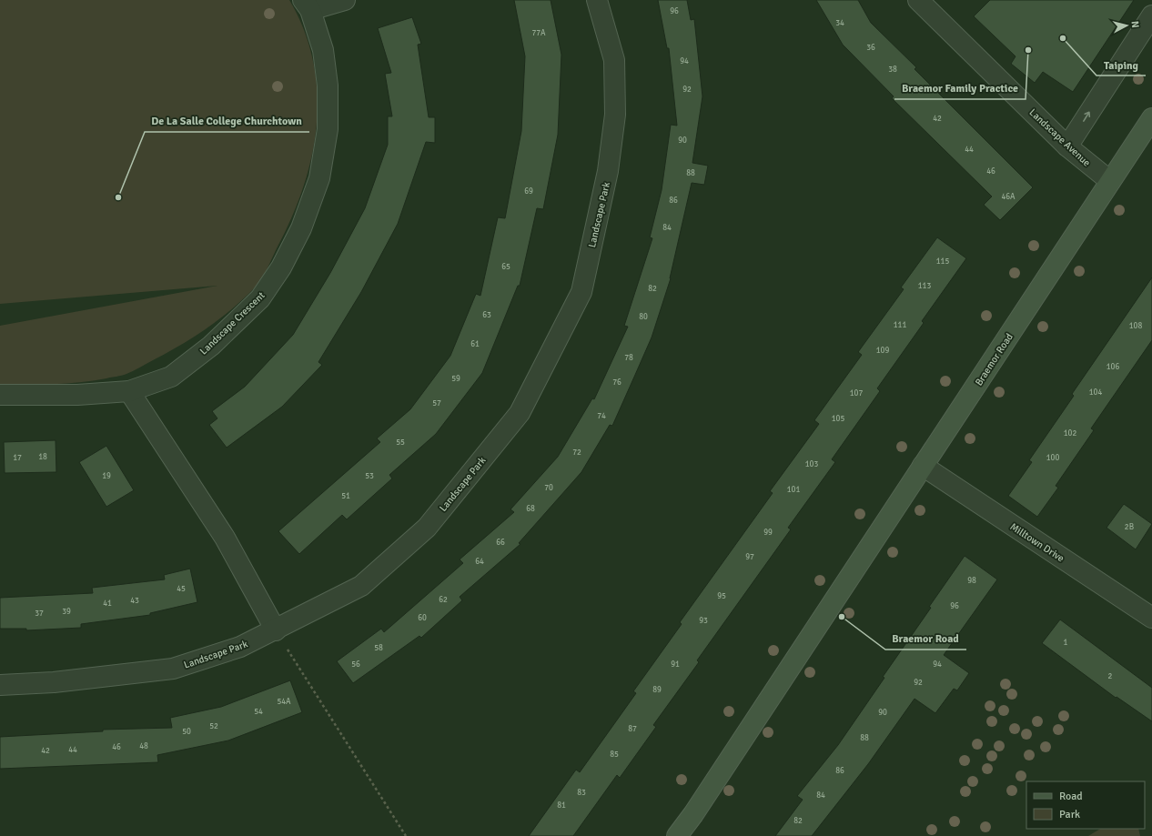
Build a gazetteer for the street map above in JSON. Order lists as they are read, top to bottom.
{
  "streets": {
    "main road": ["Braemor Road"],
    "street": [
      "Landscape Avenue",
      "Landscape Park",
      "Landscape Crescent",
      "Milltown Drive"
    ]
  },
  "crossings": [
    ["Landscape Avenue", "Braemor Road"],
    ["Braemor Road", "Milltown Drive"]
  ],
  "places": [
    "Taiping",
    "Braemor Family Practice",
    "De La Salle College Churchtown",
    "Braemor Road"
  ],
  "house_numbers": [
    "96",
    "34",
    "77A",
    "36",
    "94",
    "38",
    "92",
    "42",
    "90",
    "44",
    "46",
    "88",
    "69",
    "46A",
    "86",
    "84",
    "115",
    "65",
    "113",
    "82",
    "63",
    "80",
    "111",
    "108",
    "61",
    "109",
    "78",
    "106",
    "59",
    "76",
    "104",
    "107",
    "57",
    "74",
    "105",
    "102",
    "55",
    "72",
    "18",
    "17",
    "100",
    "103",
    "19",
    "53",
    "70",
    "101",
    "51",
    "68",
    "2B",
    "99",
    "66",
    "97",
    "64",
    "98",
    "45",
    "95",
    "62",
    "43",
    "41",
    "96",
    "39",
    "37",
    "60",
    "93",
    "1",
    "58",
    "56",
    "91",
    "94",
    "2",
    "92",
    "89",
    "54A",
    "54",
    "90",
    "52",
    "87",
    "50",
    "88",
    "48",
    "46",
    "44",
    "42",
    "85",
    "86",
    "83",
    "84",
    "81",
    "82"
  ],
  "legend": ["Road", "Park"],
  "north": "right"
}
